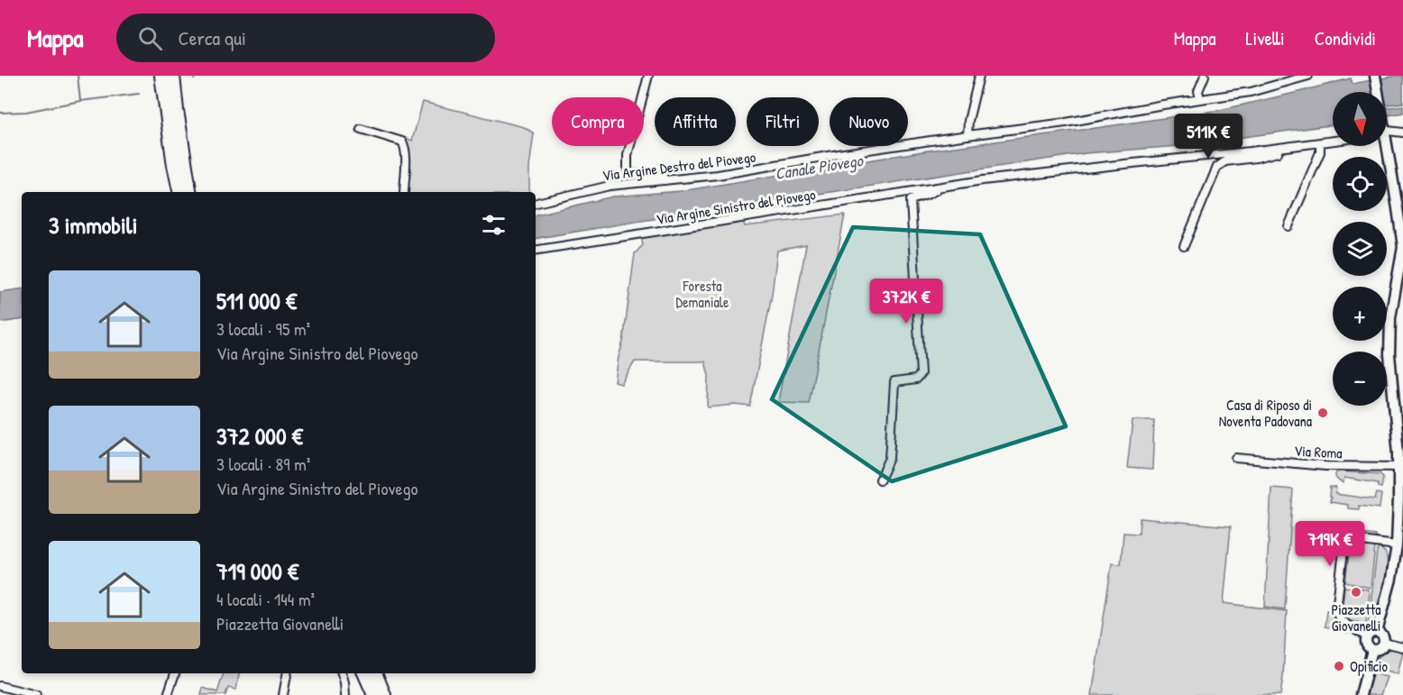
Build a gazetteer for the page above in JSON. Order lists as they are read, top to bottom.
{
  "streets": {
    "street": ["Via Argine Destro del Piovego", "Via Argine Sinistro del Piovego", "Via Roma"]
  },
  "water": ["Canale Piovego"],
  "parks": ["Foresta Demaniale"],
  "places": ["Casa di Riposo di Noventa Padovana", "Piazzetta Giovanelli", "Opificio"],
  "north": "bottom",
  "page": {
    "header": "Mappa",
    "search": "Cerca qui",
    "nav": ["Mappa", "Livelli", "Condividi"],
    "map_buttons": ["+", "−"],
    "chip": [
      "Compra",
      "Affitta",
      "Filtri",
      "Nuovo"
    ],
    "price": ["511K €", "372K €", "719K €"],
    "heading": "3 immobili",
    "list": [
      {
        "name": "511 000 €",
        "note": "3 locali · 95 m² · Via Argine Sinistro del Piovego"
      },
      {
        "name": "372 000 €",
        "note": "3 locali · 89 m² · Via Argine Sinistro del Piovego"
      },
      {
        "name": "719 000 €",
        "note": "4 locali · 144 m² · Piazzetta Giovanelli"
      }
    ]
  }
}
